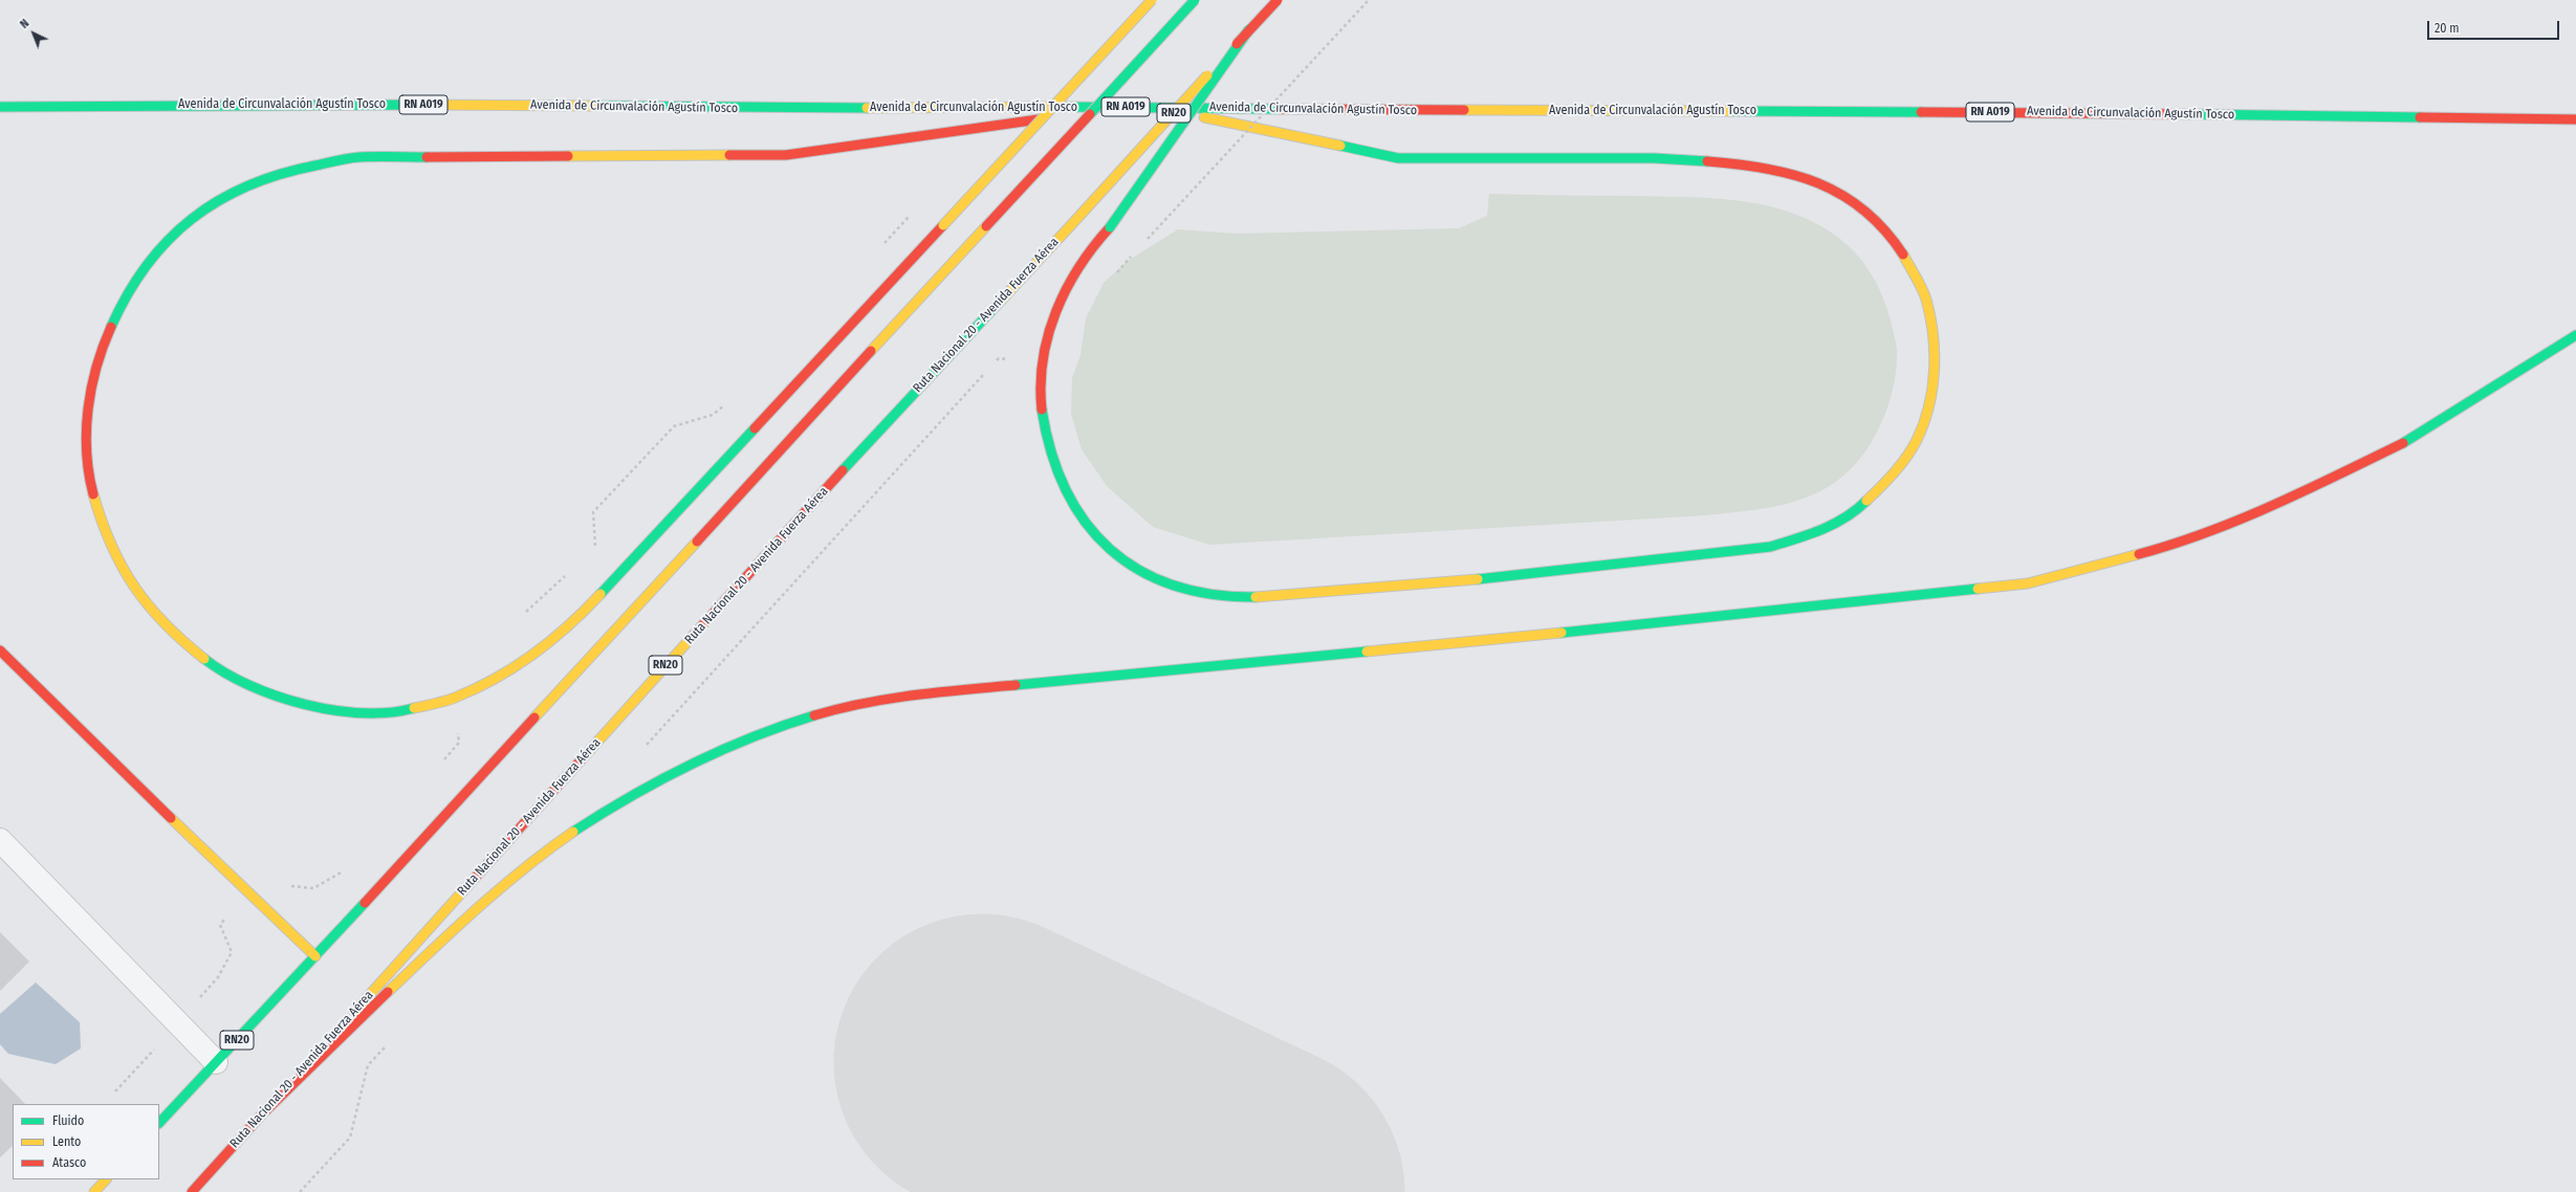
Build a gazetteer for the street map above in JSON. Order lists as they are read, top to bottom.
{
  "streets": {
    "main road": [
      "Avenida de Circunvalación Agustín Tosco",
      "RN A019",
      "RN20",
      "Ruta Nacional 20 - Avenida Fuerza Aérea"
    ]
  },
  "legend": ["Fluido", "Lento", "Atasco"],
  "scale_bar": "20 m",
  "north": "top left"
}
